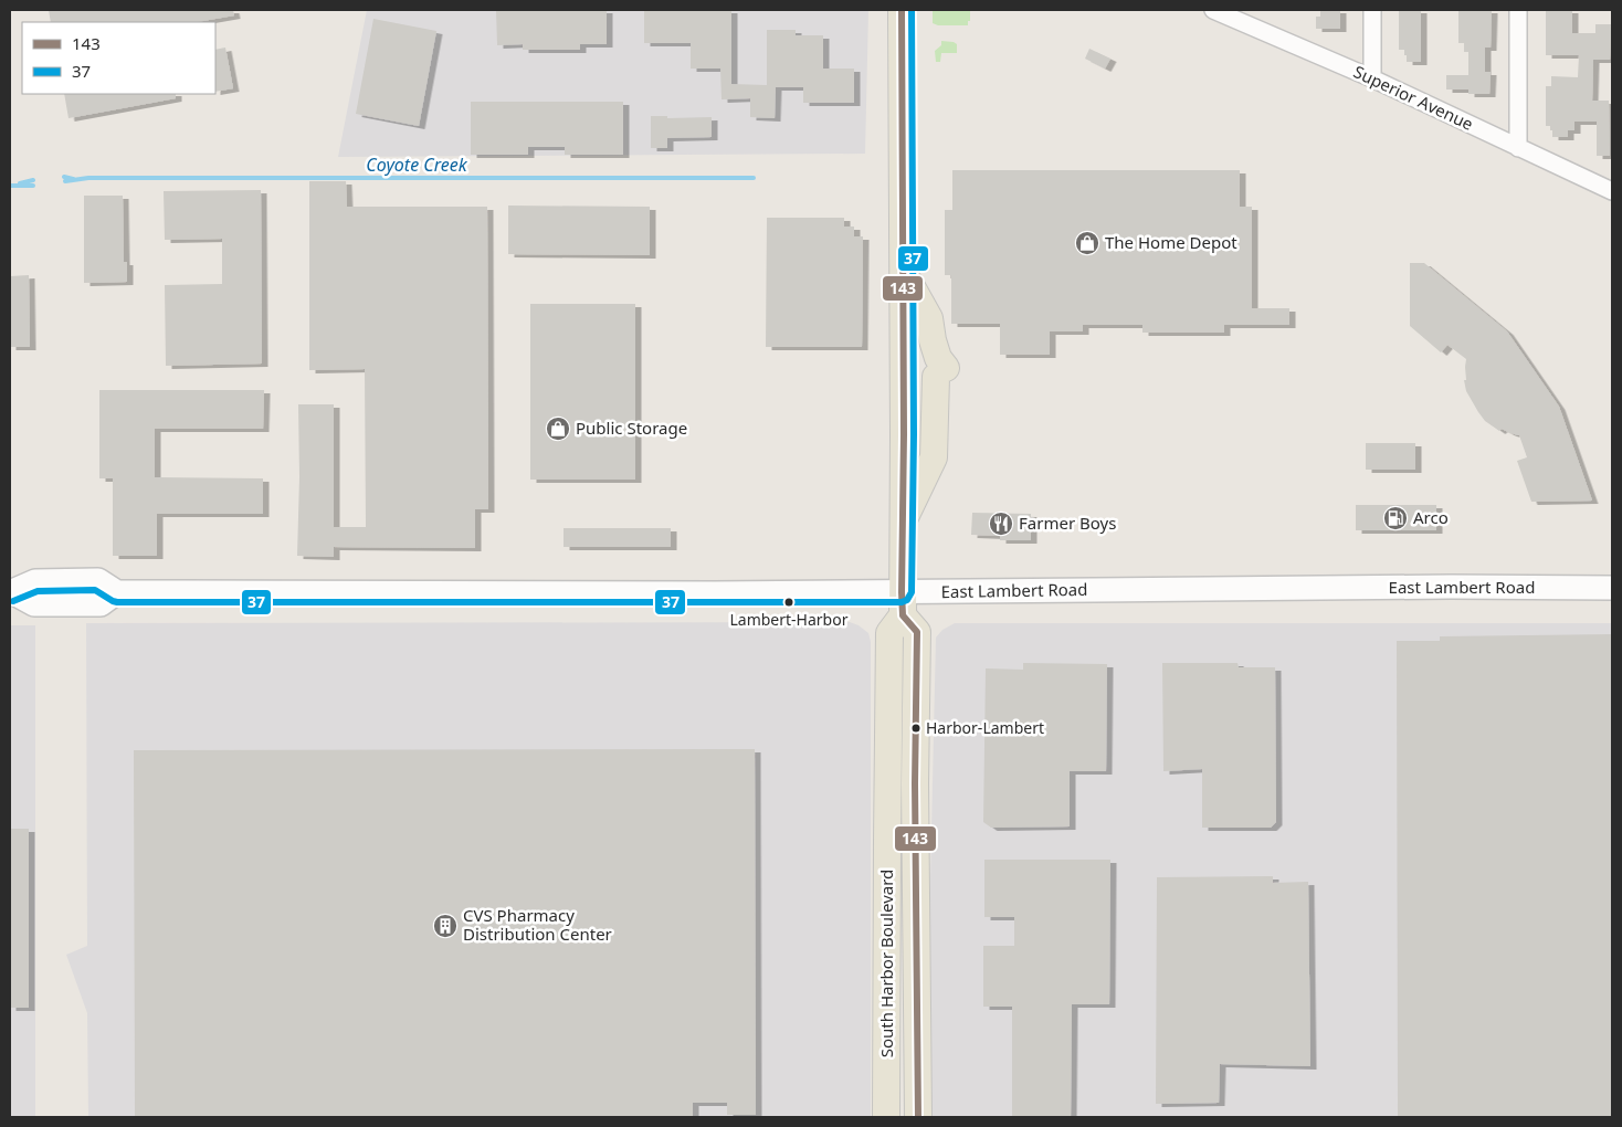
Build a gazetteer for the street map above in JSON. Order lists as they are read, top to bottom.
{
  "streets": {
    "main road": ["East Lambert Road", "South Harbor Boulevard"],
    "street": ["Superior Avenue"]
  },
  "crossings": [
    ["East Lambert Road", "South Harbor Boulevard"]
  ],
  "water": ["Coyote Creek"],
  "places": {
    "shop": ["The Home Depot", "Public Storage"],
    "fuel station": ["Arco"],
    "restaurant": ["Farmer Boys"],
    "other": ["Lambert-Harbor", "Harbor-Lambert"],
    "building": ["CVS Pharmacy Distribution Center"]
  },
  "lines": ["transit line 143", "transit line 37"],
  "legend": ["143", "37"]
}
